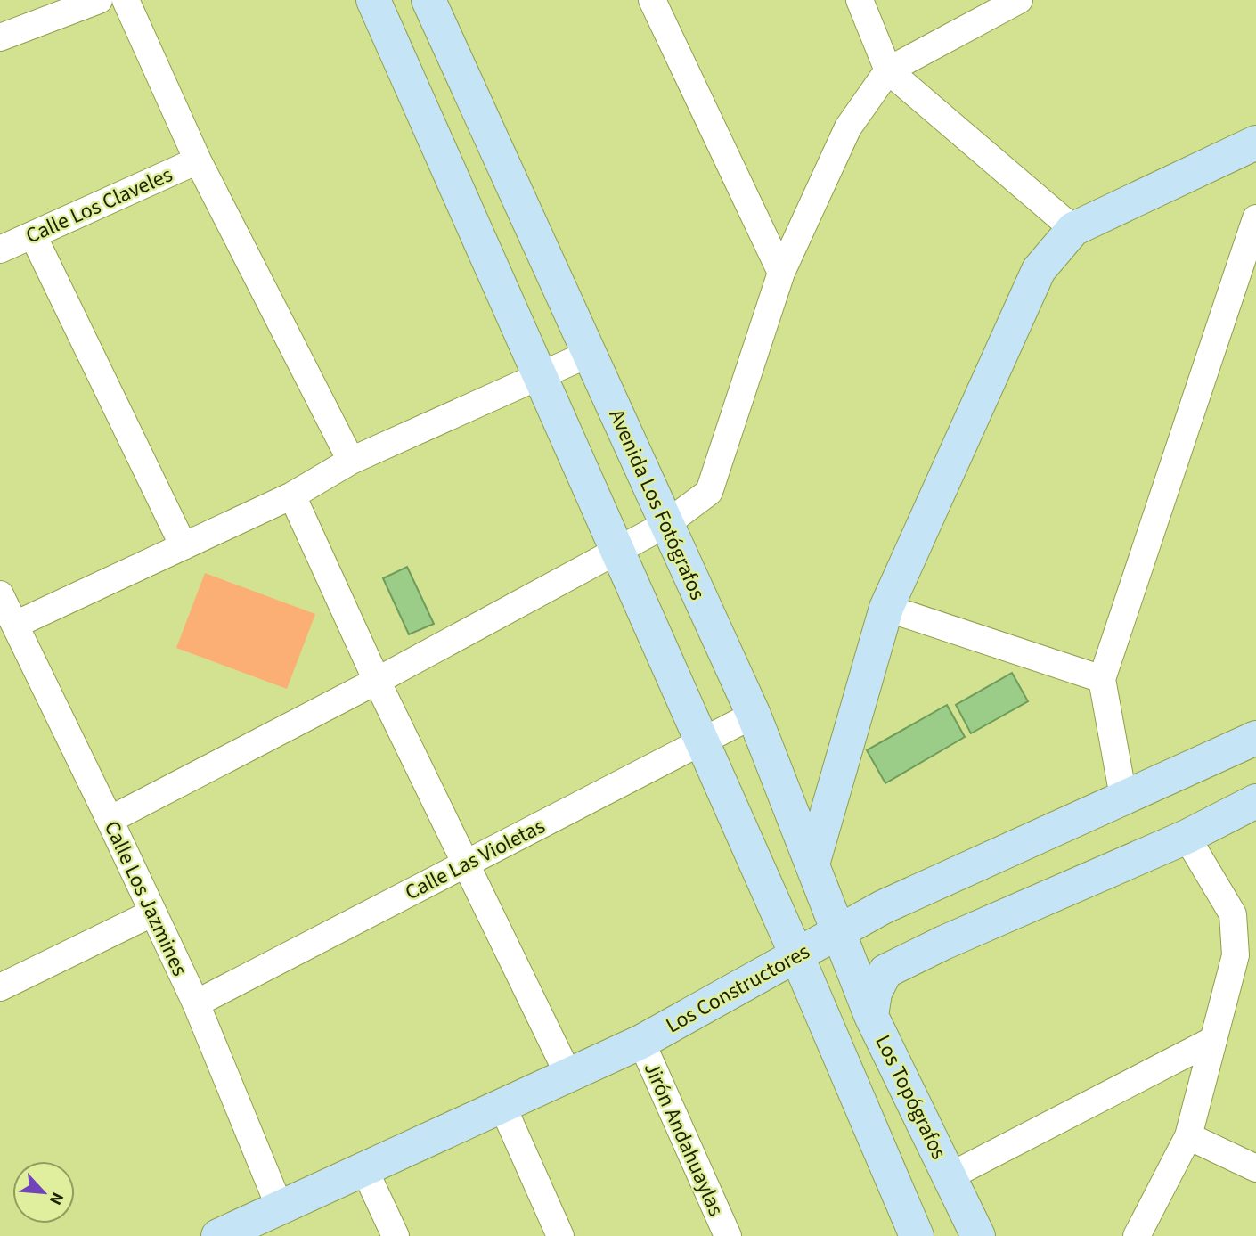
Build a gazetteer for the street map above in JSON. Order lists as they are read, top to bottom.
{
  "streets": {
    "street": [
      "Calle Los Claveles",
      "Avenida Los Fotógrafos",
      "Calle Las Violetas",
      "Calle Los Jazmines",
      "Los Constructores",
      "Los Topógrafos",
      "Jirón Andahuaylas"
    ]
  },
  "crossings": [
    ["Avenida Los Fotógrafos", "Calle Las Violetas"],
    ["Avenida Los Fotógrafos", "Los Constructores"],
    ["Avenida Los Fotógrafos", "Los Topógrafos"],
    ["Calle Las Violetas", "Calle Los Jazmines"],
    ["Calle Los Jazmines", "Los Constructores"],
    ["Los Constructores", "Jirón Andahuaylas"]
  ],
  "north": "bottom right"
}
